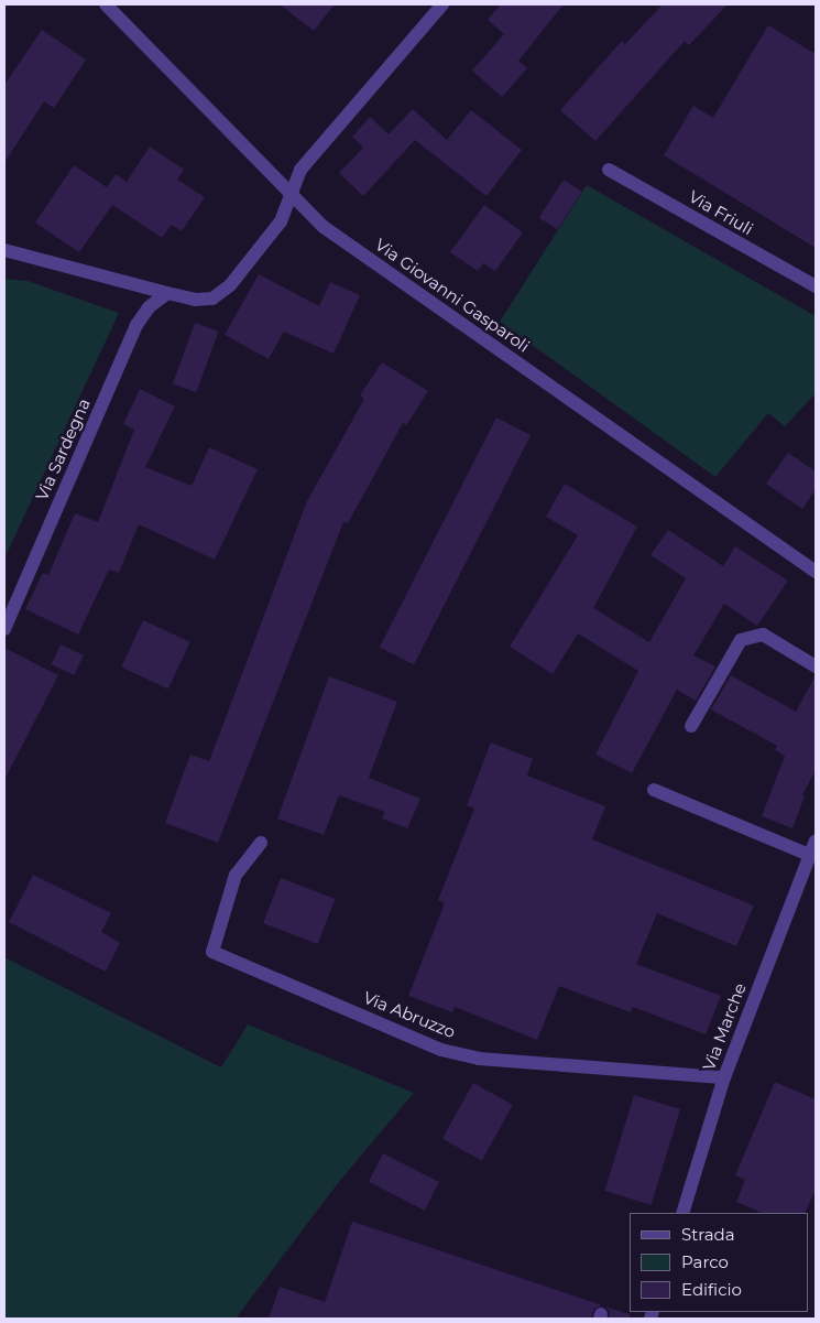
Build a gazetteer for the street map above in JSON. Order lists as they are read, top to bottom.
{
  "streets": {
    "street": [
      "Via Friuli",
      "Via Giovanni Gasparoli",
      "Via Sardegna",
      "Via Abruzzo",
      "Via Marche"
    ]
  },
  "crossings": [
    ["Via Abruzzo", "Via Marche"]
  ],
  "legend": ["Strada", "Parco", "Edificio"]
}
